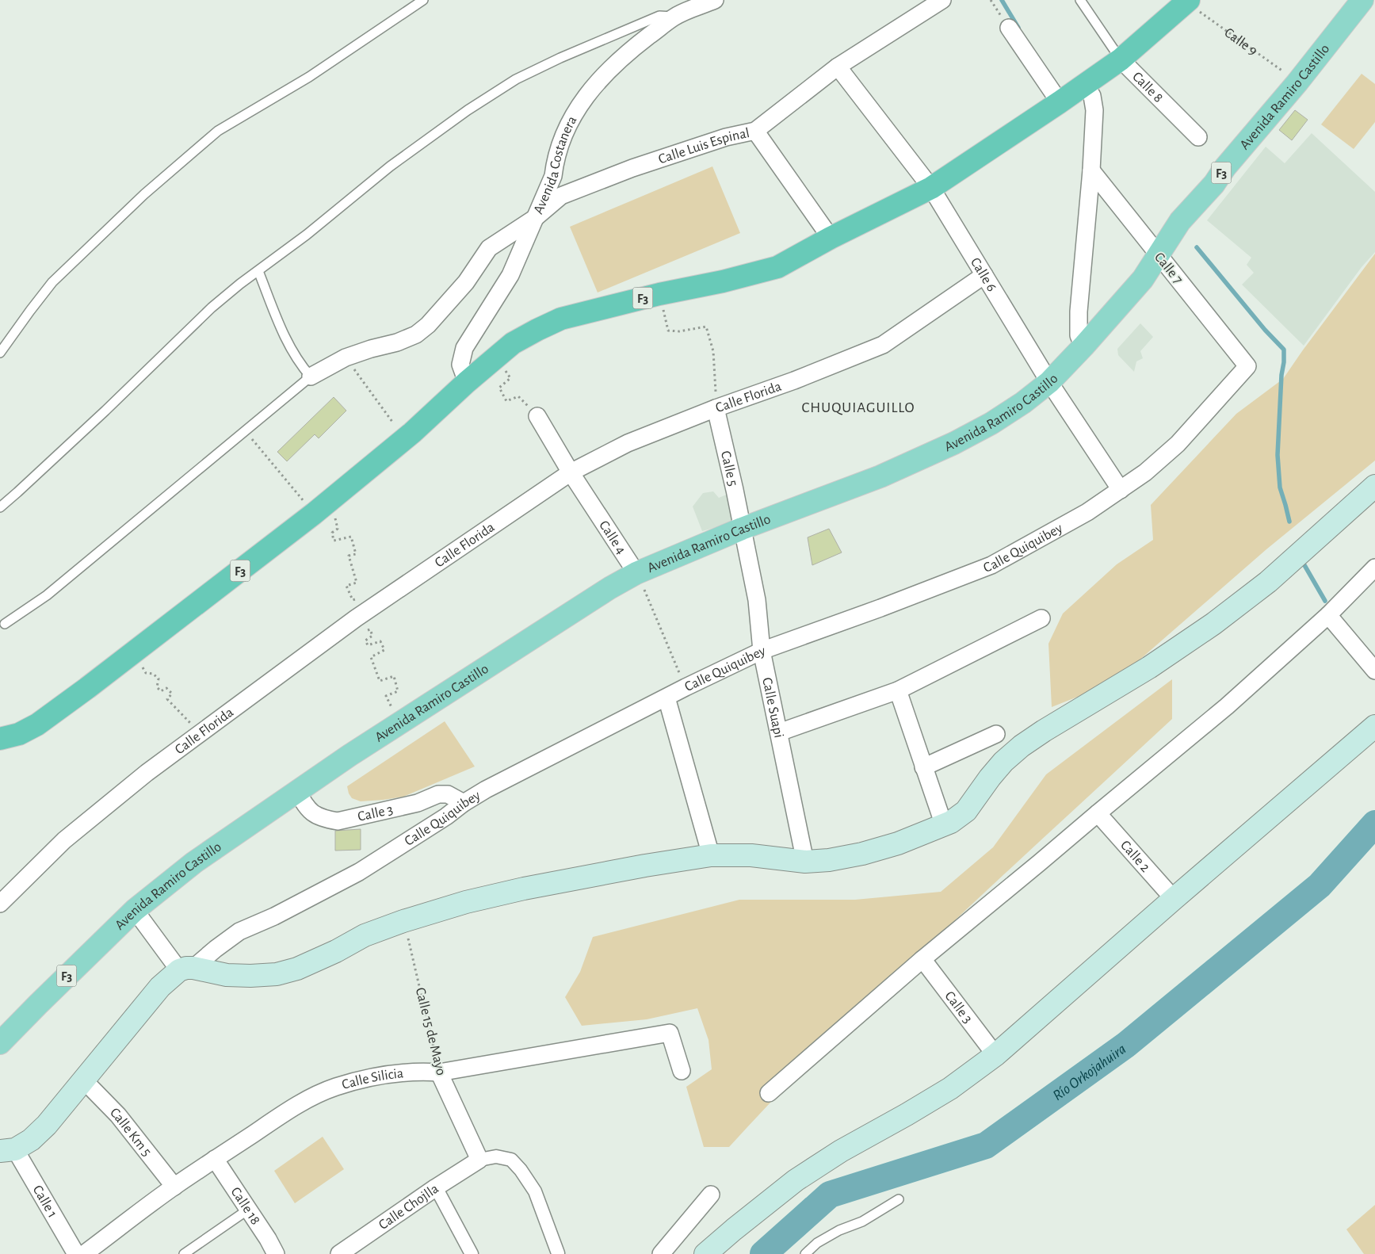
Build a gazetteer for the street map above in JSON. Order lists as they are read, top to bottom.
{
  "streets": {
    "highway": ["F3"],
    "main road": ["Avenida Ramiro Castillo"],
    "street": [
      "Calle 8",
      "Calle Luis Espinal",
      "Avenida Costanera",
      "Calle 7",
      "Calle 6",
      "Calle Florida",
      "Calle 5",
      "Calle 4",
      "Calle Quiquibey",
      "Calle Suapi",
      "Calle 3",
      "Calle 2",
      "Calle 15 de Mayo",
      "Calle Silicia",
      "Calle Km 5",
      "Calle 1",
      "Calle 18",
      "Calle Chojlla"
    ],
    "path": ["Calle 9"]
  },
  "crossings": [
    ["Calle 9", "Avenida Ramiro Castillo"],
    ["Calle 9", "F3"],
    ["Calle 8", "F3"],
    ["Avenida Ramiro Castillo", "Calle 7"],
    ["Avenida Ramiro Castillo", "Calle 6"],
    ["Avenida Ramiro Castillo", "Calle 5"],
    ["Avenida Ramiro Castillo", "Calle 4"],
    ["Avenida Ramiro Castillo", "Calle Suapi"],
    ["Avenida Ramiro Castillo", "Calle 3"],
    ["Calle Luis Espinal", "Avenida Costanera"],
    ["Calle Luis Espinal", "Calle 6"],
    ["Avenida Costanera", "F3"],
    ["F3", "Calle 6"],
    ["Calle 7", "Calle Quiquibey"],
    ["Calle 6", "Calle Florida"],
    ["Calle 6", "Calle Quiquibey"],
    ["Calle Florida", "Calle 5"],
    ["Calle Florida", "Calle 4"],
    ["Calle 5", "Calle Suapi"],
    ["Calle Quiquibey", "Calle Suapi"],
    ["Calle Quiquibey", "Calle 3"],
    ["Calle 15 de Mayo", "Calle Silicia"],
    ["Calle 15 de Mayo", "Calle Chojlla"],
    ["Calle Silicia", "Calle Km 5"],
    ["Calle Silicia", "Calle 18"]
  ],
  "districts": ["CHUQUIAGUILLO"],
  "water": ["Río Orkojahuira"]
}
